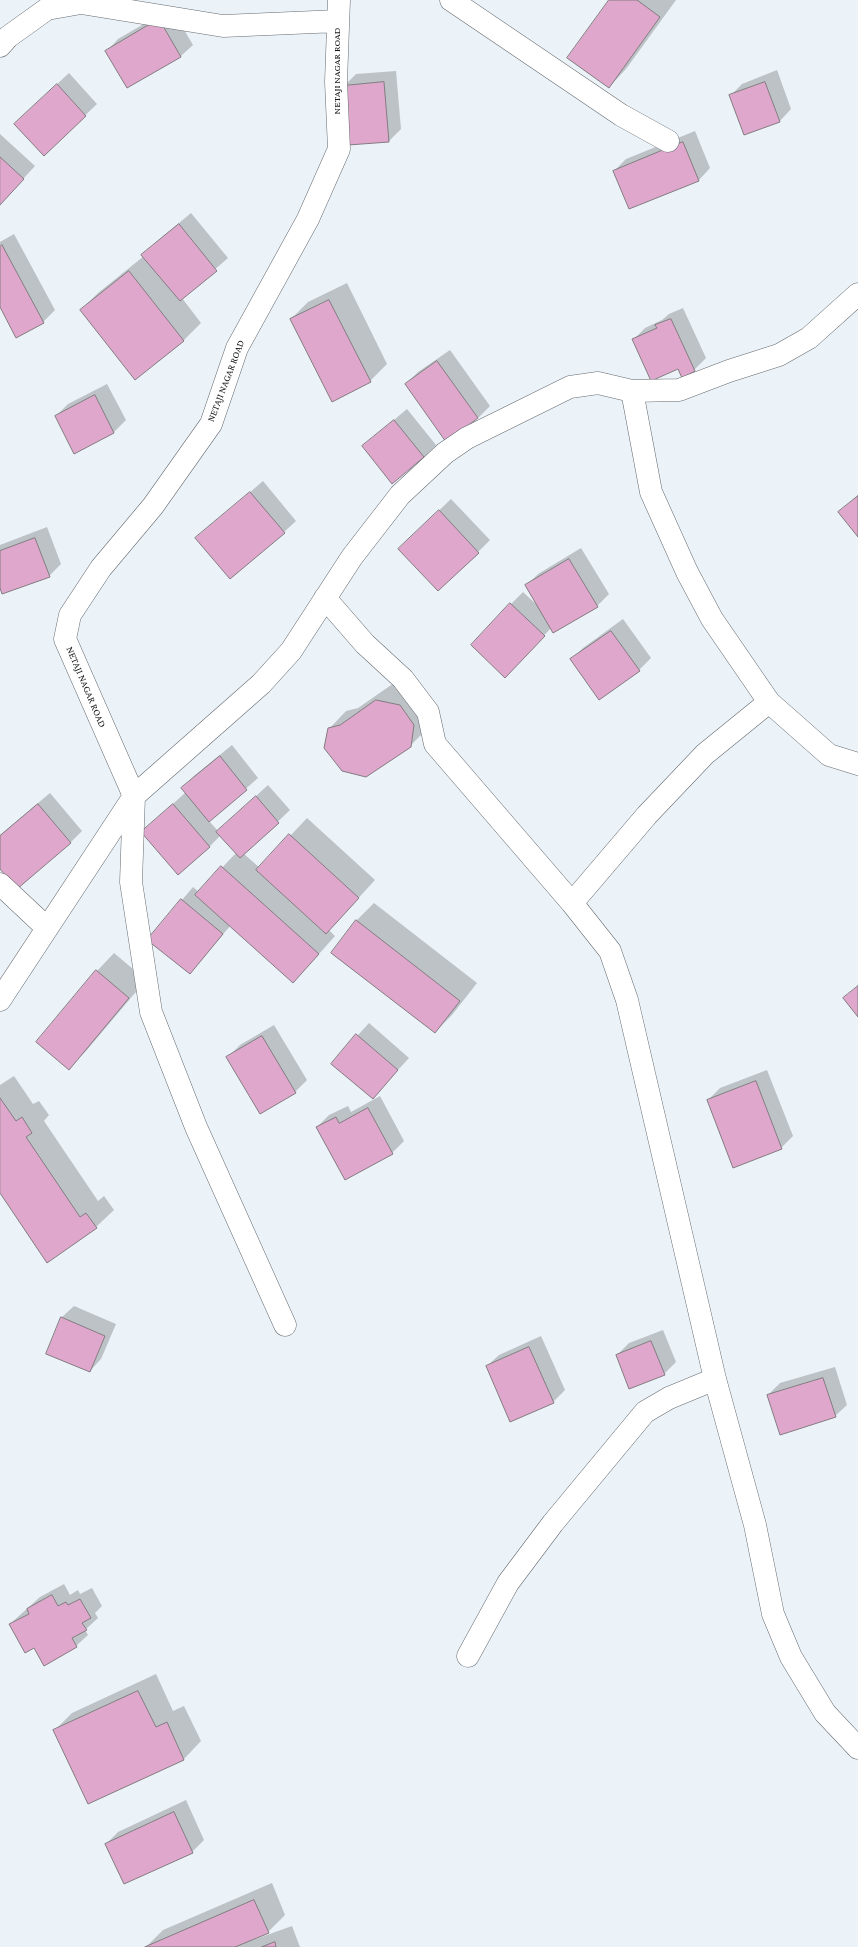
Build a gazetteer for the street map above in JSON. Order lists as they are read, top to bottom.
{
  "streets": {
    "street": ["NETAJI NAGAR ROAD"]
  }
}
